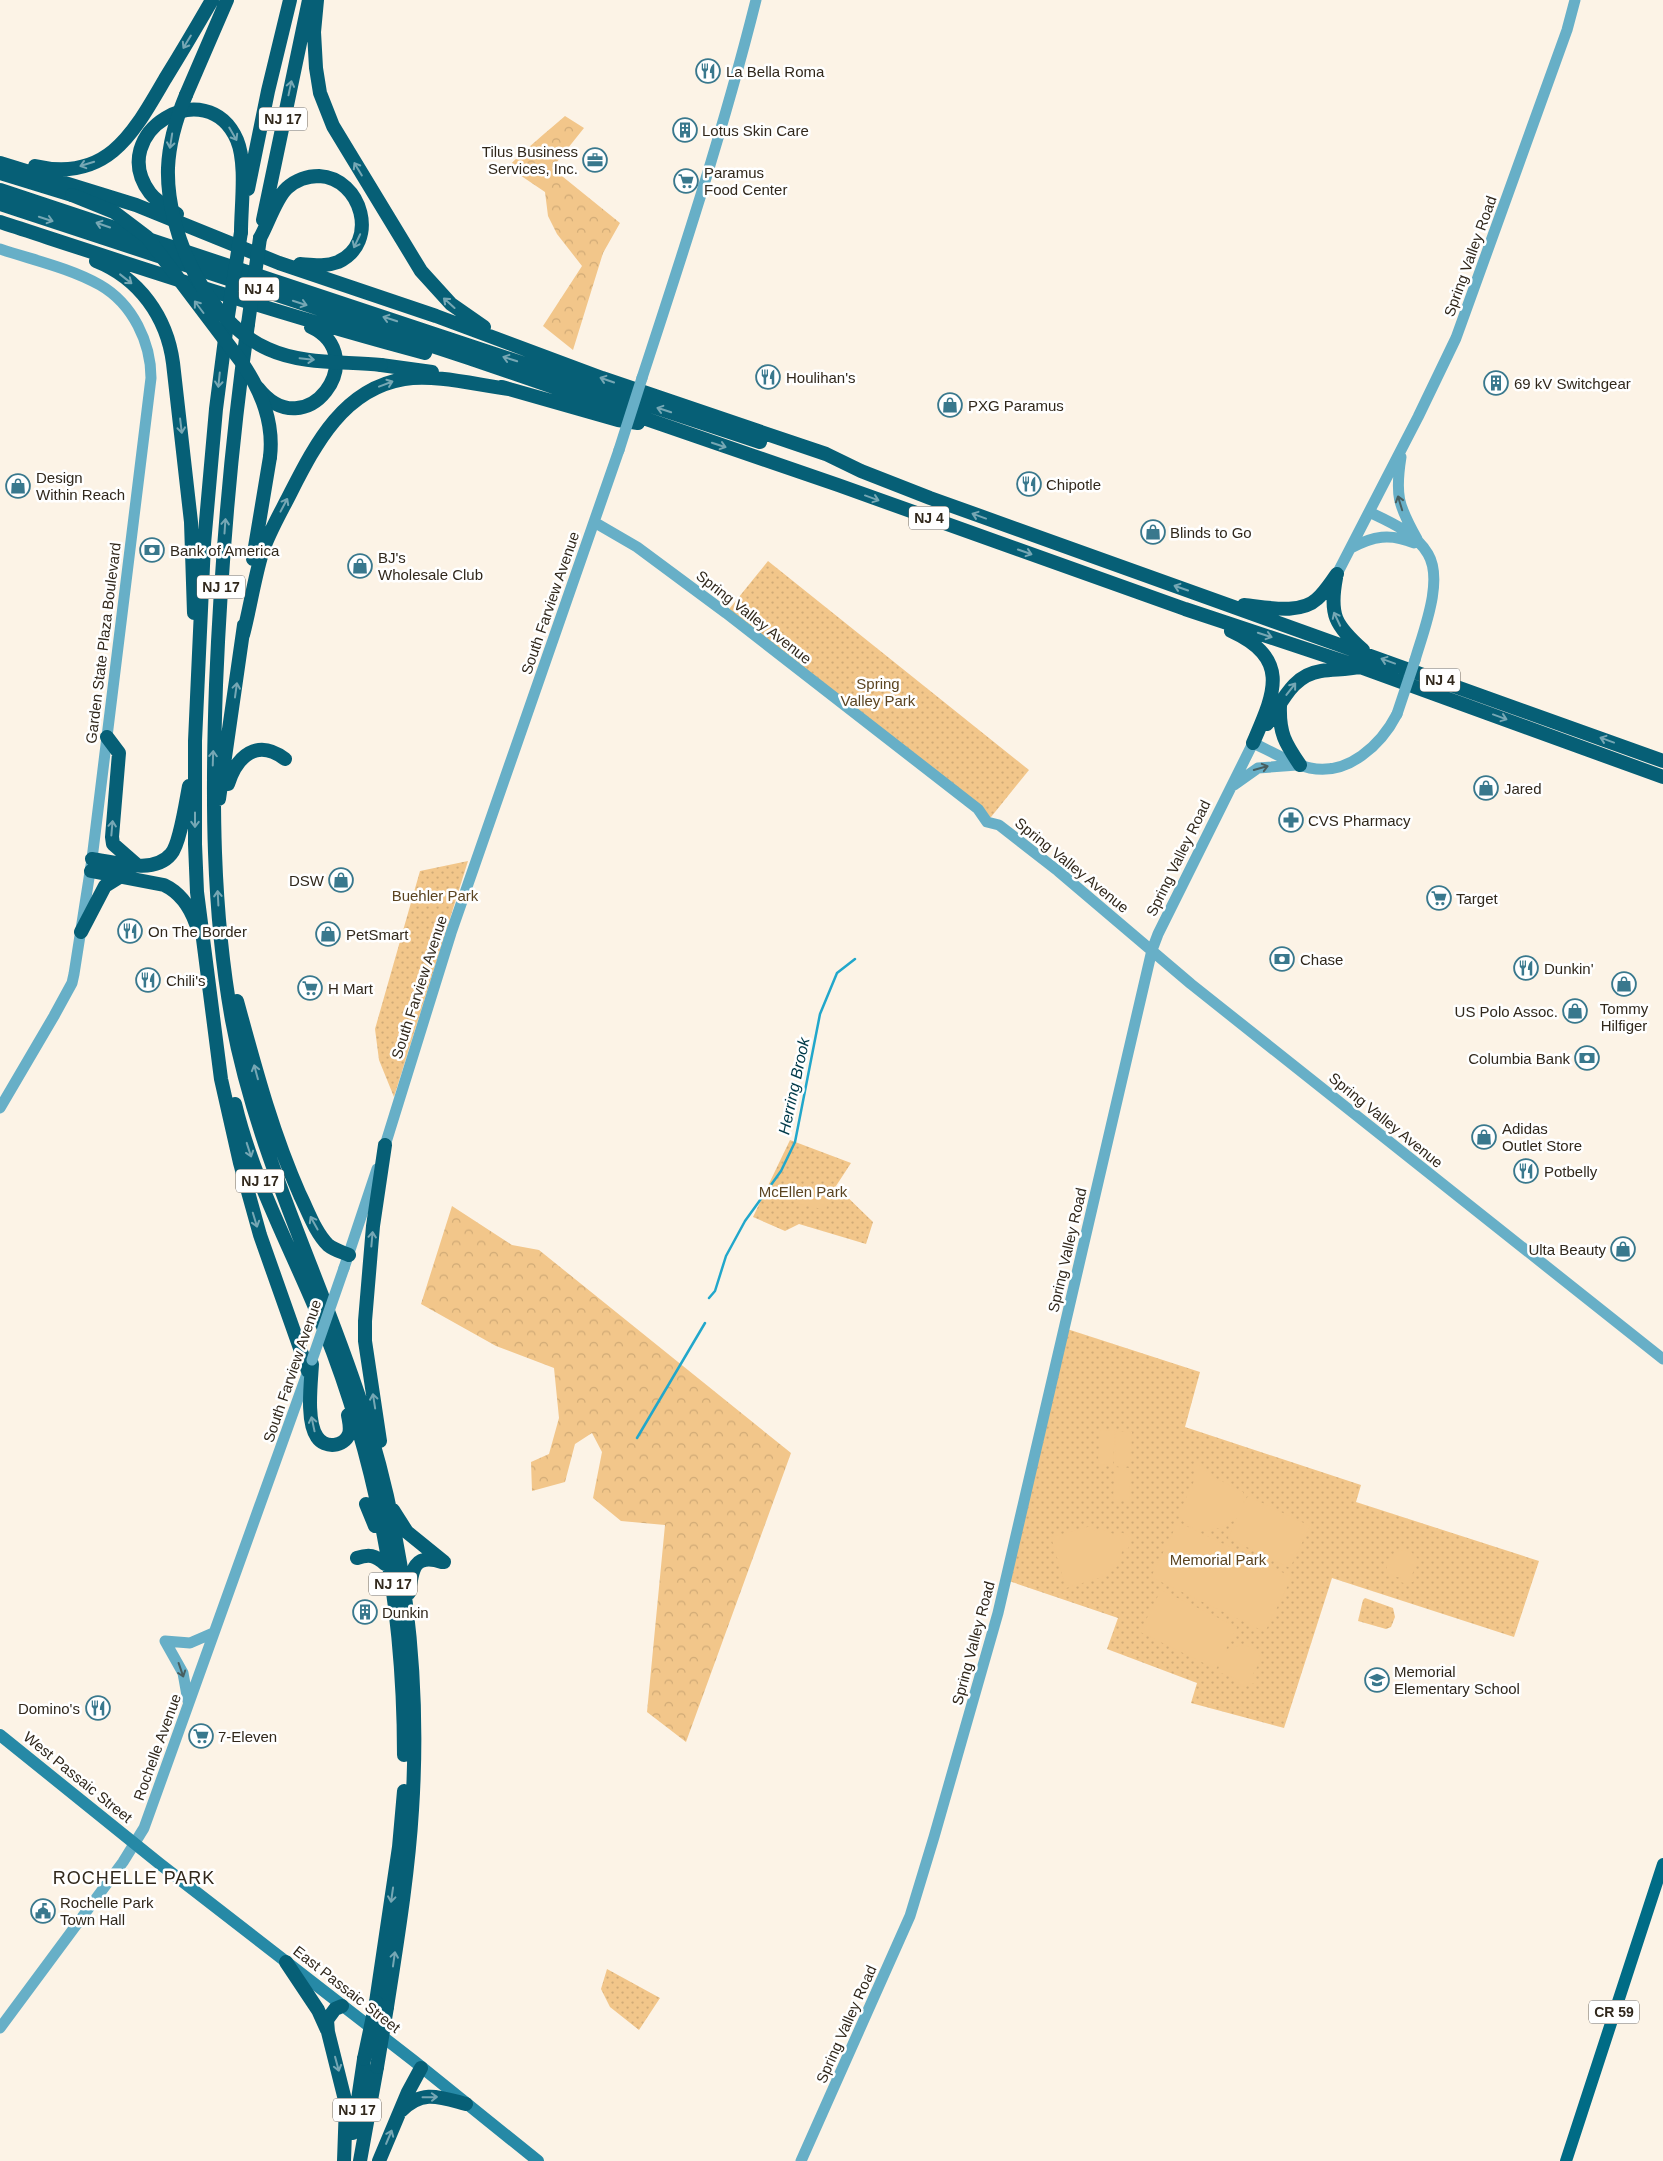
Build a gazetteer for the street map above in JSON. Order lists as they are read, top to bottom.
{
  "streets": {
    "highway": ["NJ 17", "NJ 4"],
    "main road": ["West Passaic Street", "East Passaic Street", "CR 59"],
    "street": [
      "Spring Valley Road",
      "South Farview Avenue",
      "Spring Valley Avenue",
      "Garden State Plaza Boulevard",
      "Rochelle Avenue"
    ]
  },
  "crossings": [
    ["Spring Valley Road", "Spring Valley Avenue"],
    ["South Farview Avenue", "Spring Valley Avenue"],
    ["South Farview Avenue", "Rochelle Avenue"],
    ["Rochelle Avenue", "West Passaic Street"],
    ["Rochelle Avenue", "East Passaic Street"],
    ["West Passaic Street", "East Passaic Street"]
  ],
  "districts": ["ROCHELLE PARK"],
  "water": ["Herring Brook"],
  "parks": [
    "Spring Valley Park",
    "Buehler Park",
    "McEllen Park",
    "Memorial Park"
  ],
  "places": {
    "restaurant": [
      "La Bella Roma",
      "Houlihan's",
      "Chipotle",
      "On The Border",
      "Dunkin'",
      "Chili's",
      "Potbelly",
      "Domino's"
    ],
    "building": ["Lotus Skin Care", "69 kV Switchgear", "Dunkin"],
    "office": ["Tilus Business Services, Inc."],
    "supermarket": [
      "Paramus Food Center",
      "Target",
      "H Mart",
      "7-Eleven"
    ],
    "shop": [
      "PXG Paramus",
      "Design Within Reach",
      "Blinds to Go",
      "BJ's Wholesale Club",
      "Jared",
      "DSW",
      "PetSmart",
      "Tommy Hilfiger",
      "US Polo Assoc.",
      "Adidas Outlet Store",
      "Ulta Beauty"
    ],
    "bank": ["Bank of America", "Chase", "Columbia Bank"],
    "pharmacy": ["CVS Pharmacy"],
    "school or university": ["Memorial Elementary School"],
    "public building": ["Rochelle Park Town Hall"]
  }
}
